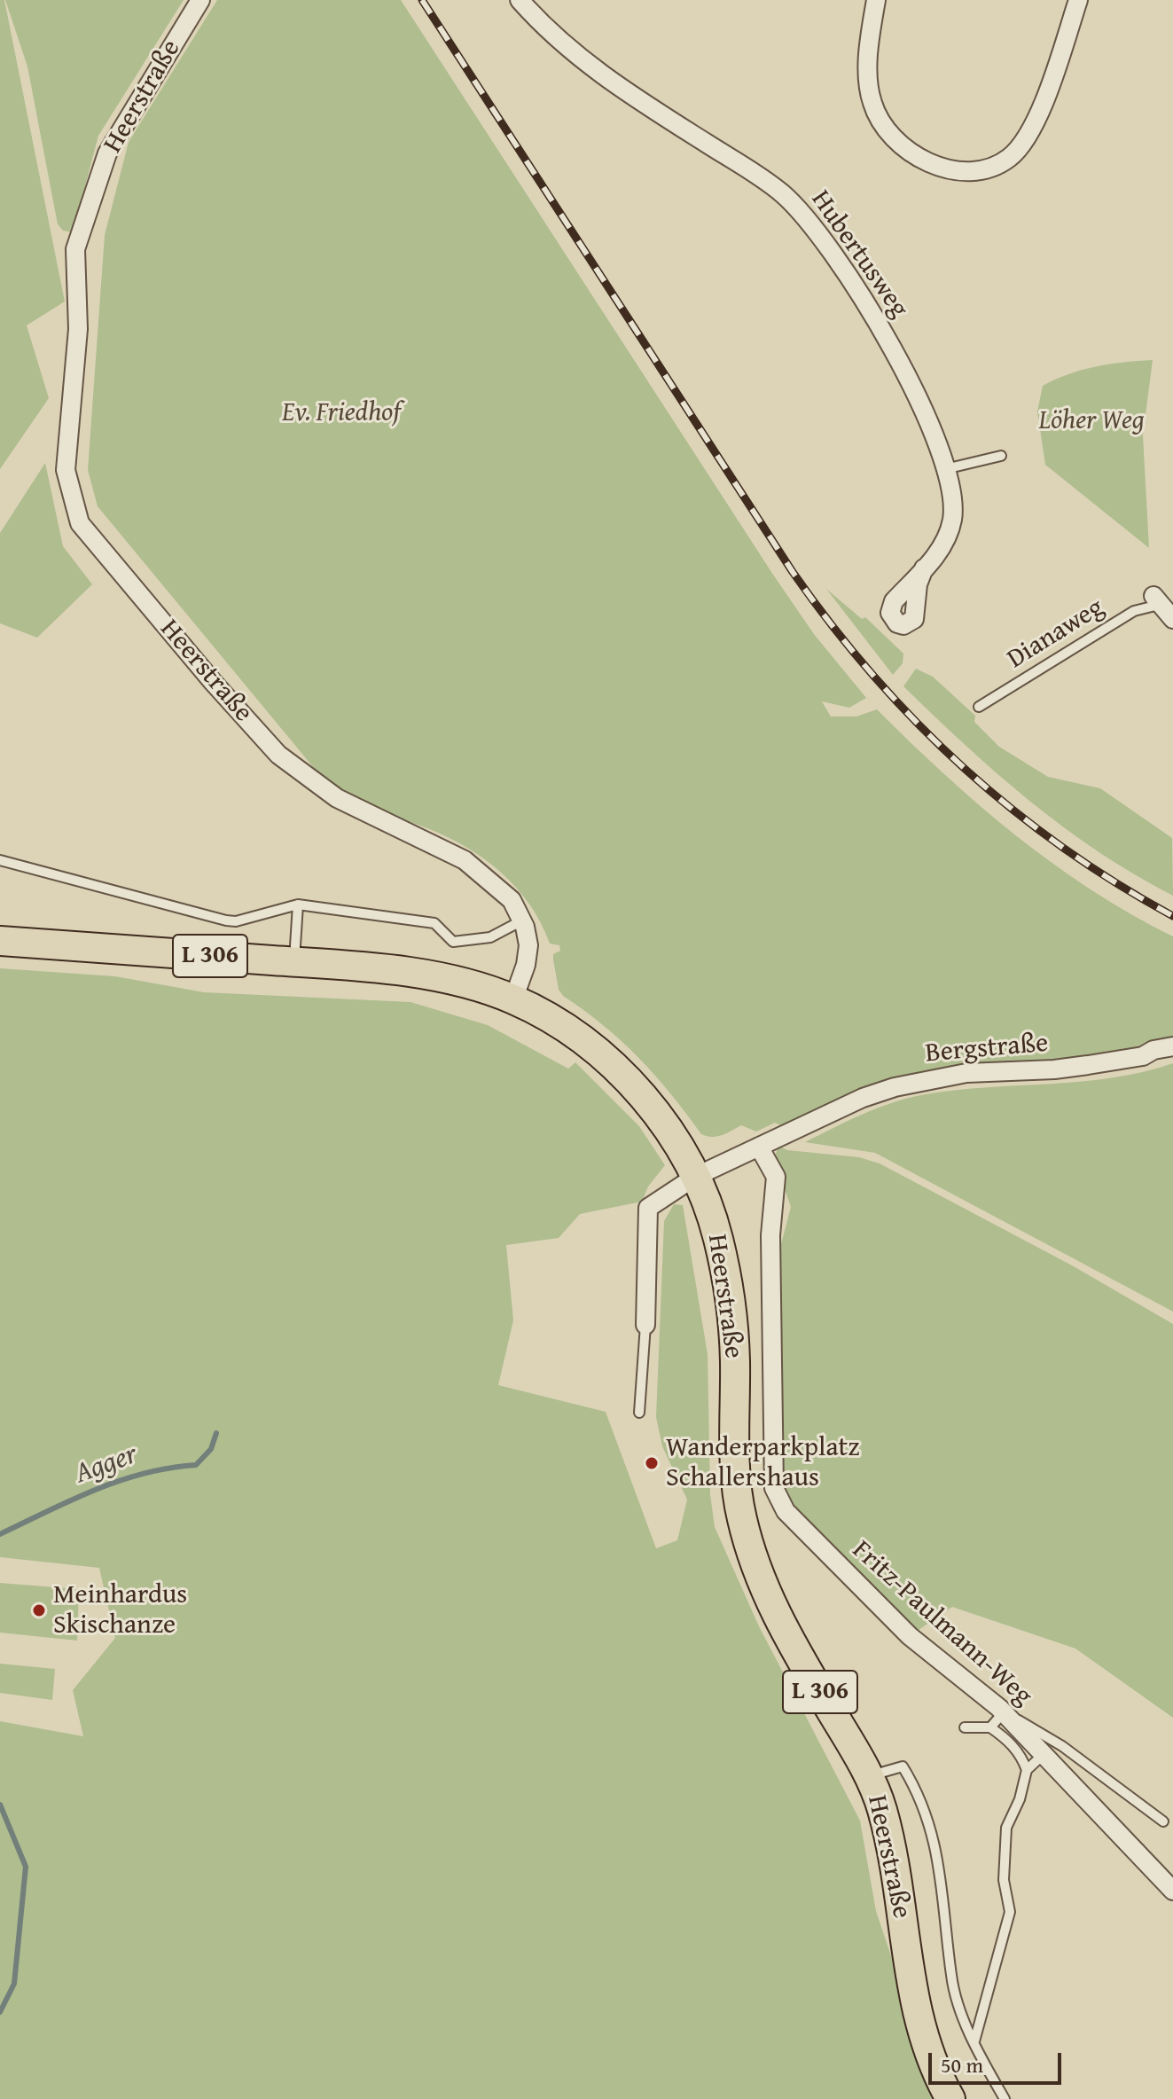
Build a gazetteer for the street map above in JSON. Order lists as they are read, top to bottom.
{
  "streets": {
    "main road": ["Heerstraße", "L 306"],
    "street": ["Hubertusweg", "Bergstraße", "Fritz-Paulmann-Weg"],
    "lane": ["Dianaweg"]
  },
  "crossings": [
    ["Heerstraße", "L 306"],
    ["Heerstraße", "Bergstraße"],
    ["Bergstraße", "Fritz-Paulmann-Weg"]
  ],
  "water": ["Agger"],
  "parks": ["Ev. Friedhof", "Löher Weg"],
  "places": ["Wanderparkplatz Schallershaus", "Meinhardus Skischanze"],
  "scale_bar": "50 m"
}
